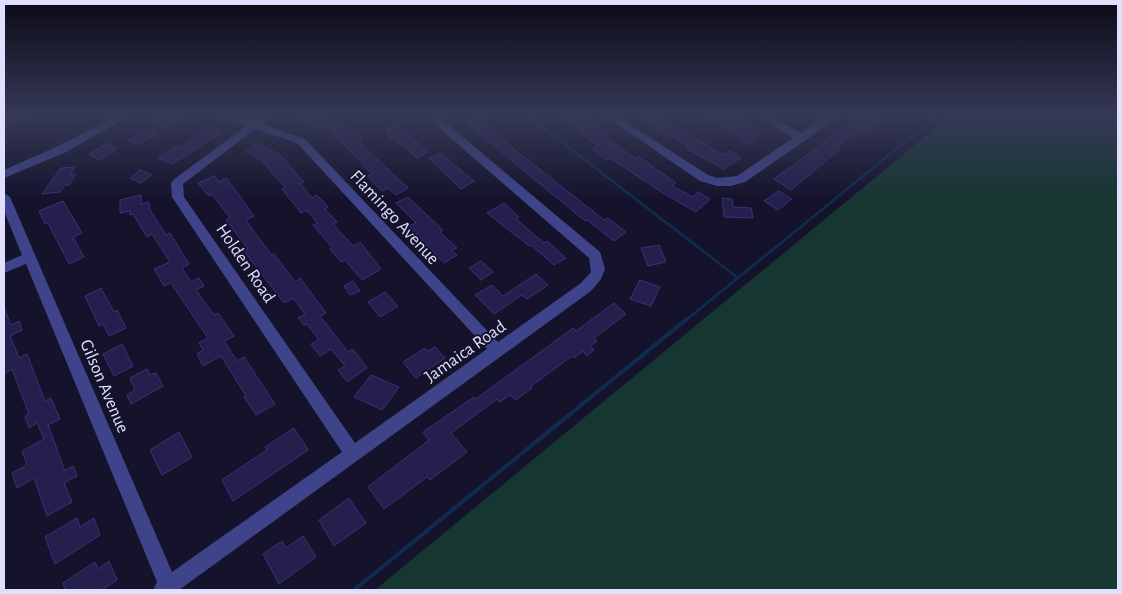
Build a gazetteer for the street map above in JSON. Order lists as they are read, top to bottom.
{
  "streets": {
    "street": [
      "Flamingo Avenue",
      "Holden Road",
      "Jamaica Road",
      "Gilson Avenue"
    ]
  },
  "crossings": [
    ["Flamingo Avenue", "Jamaica Road"],
    ["Holden Road", "Jamaica Road"],
    ["Jamaica Road", "Gilson Avenue"]
  ]
}
